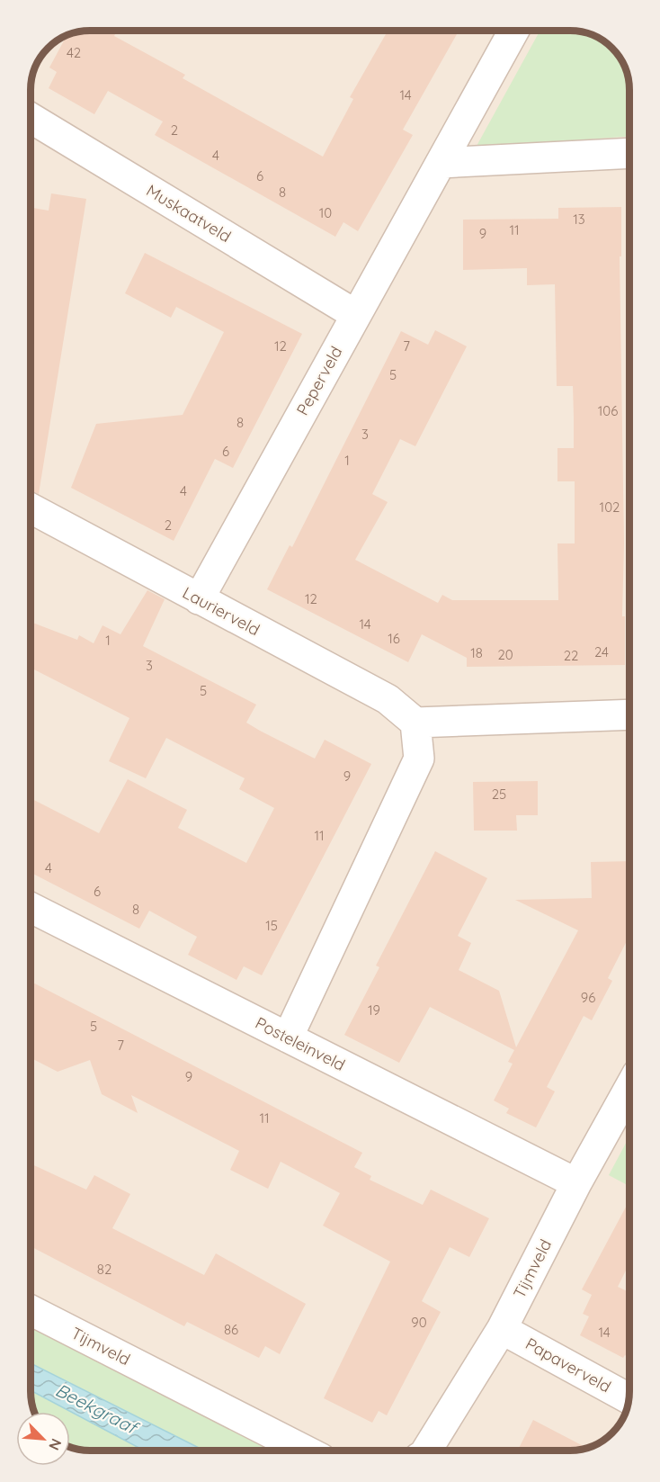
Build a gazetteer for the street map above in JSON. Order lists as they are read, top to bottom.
{
  "streets": {
    "street": [
      "Muskaatveld",
      "Peperveld",
      "Laurierveld",
      "Posteleinveld",
      "Tijmveld",
      "Papaverveld"
    ]
  },
  "crossings": [
    ["Muskaatveld", "Peperveld"],
    ["Peperveld", "Laurierveld"],
    ["Posteleinveld", "Tijmveld"],
    ["Tijmveld", "Papaverveld"]
  ],
  "water": ["Beekgraaf"],
  "house_numbers": [
    "42",
    "14",
    "2",
    "4",
    "6",
    "8",
    "10",
    "13",
    "11",
    "9",
    "12",
    "7",
    "5",
    "106",
    "8",
    "3",
    "6",
    "1",
    "4",
    "102",
    "2",
    "12",
    "14",
    "16",
    "1",
    "24",
    "18",
    "20",
    "22",
    "3",
    "5",
    "9",
    "25",
    "11",
    "4",
    "6",
    "8",
    "15",
    "96",
    "19",
    "5",
    "7",
    "9",
    "11",
    "82",
    "90",
    "86",
    "14"
  ],
  "north": "bottom right"
}
